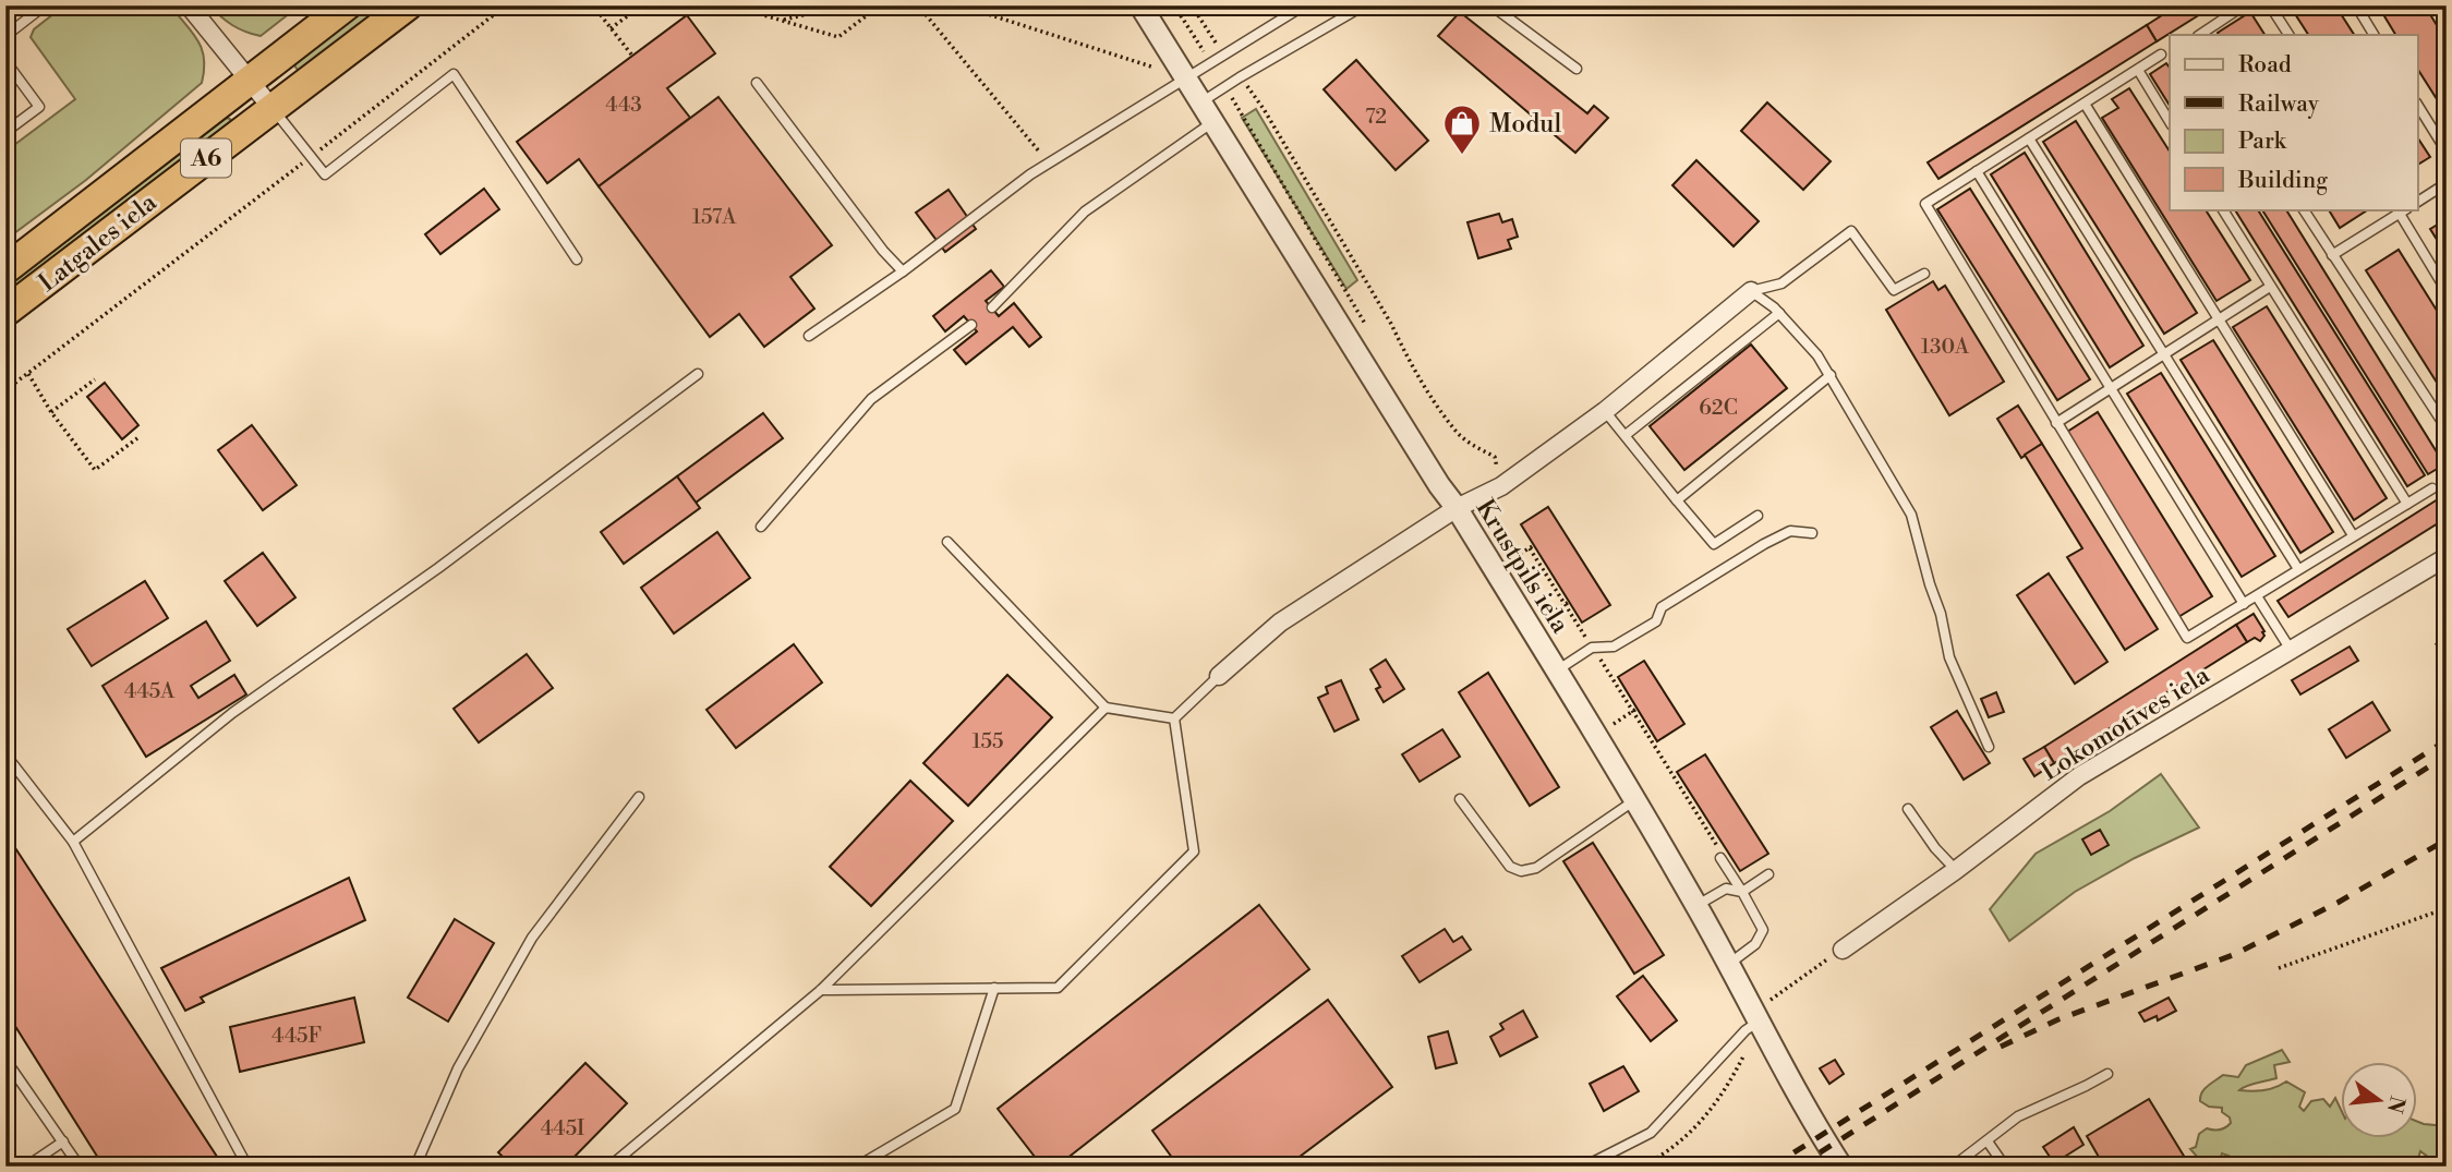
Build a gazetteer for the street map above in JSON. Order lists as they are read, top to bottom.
{
  "streets": {
    "highway": ["A6", "Latgales iela"],
    "street": ["Krustpils iela", "Lokomotīves iela"]
  },
  "places": {
    "shop": ["Modul"]
  },
  "house_numbers": [
    "443",
    "72",
    "157A",
    "130A",
    "62C",
    "445A",
    "155",
    "445F",
    "445I"
  ],
  "legend": [
    "Road",
    "Railway",
    "Park",
    "Building"
  ],
  "north": "right"
}
